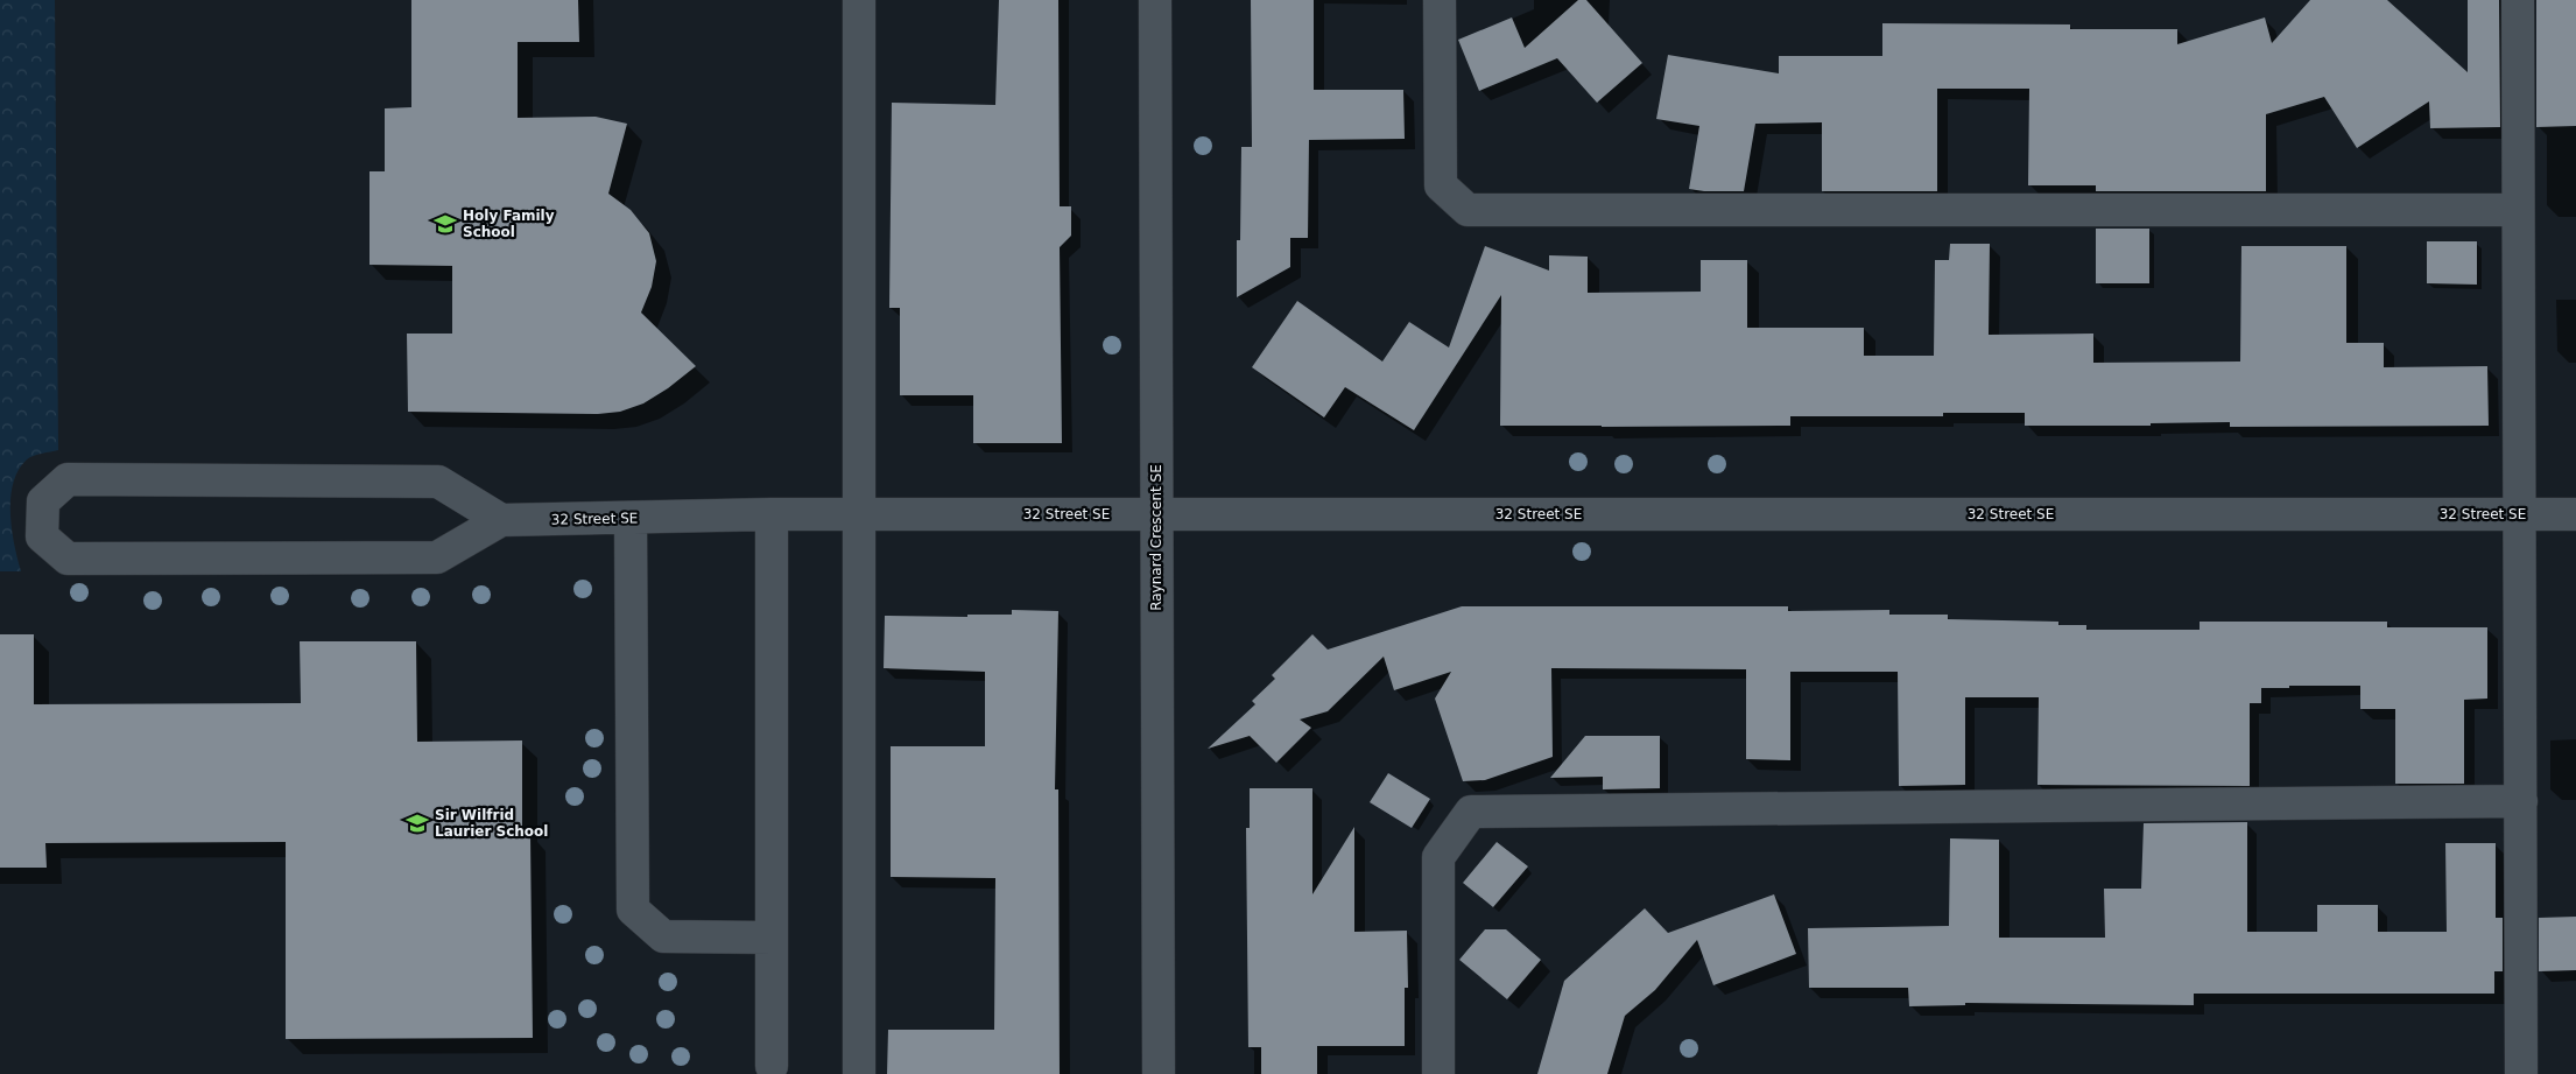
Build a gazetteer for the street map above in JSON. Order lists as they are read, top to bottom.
{
  "streets": {
    "street": ["32 Street SE", "Raynard Crescent SE"]
  },
  "crossings": [
    ["32 Street SE", "Raynard Crescent SE"]
  ],
  "places": {
    "school or university": ["Holy Family School", "Sir Wilfrid Laurier School"]
  }
}
